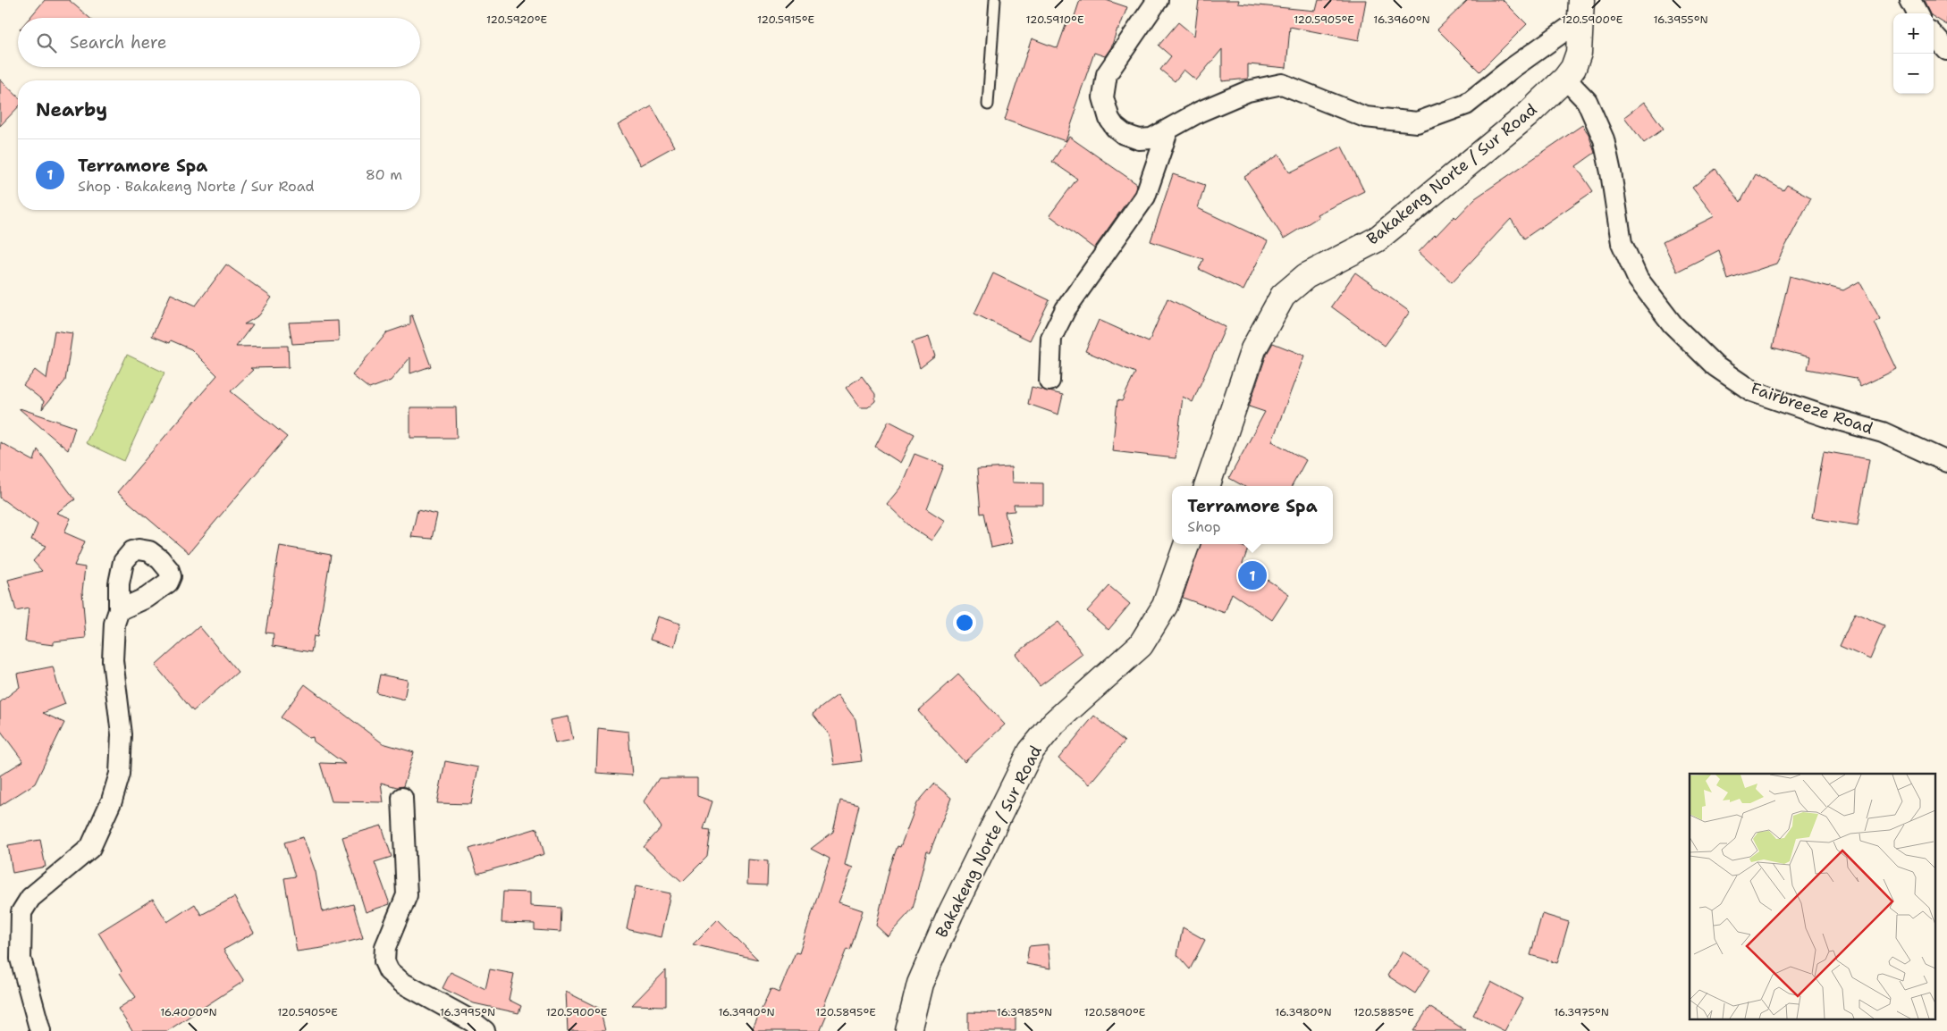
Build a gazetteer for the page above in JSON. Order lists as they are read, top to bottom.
{
  "streets": {
    "main road": ["Bakakeng Norte / Sur Road"],
    "street": ["Fairbreeze Road"]
  },
  "crossings": [
    ["Bakakeng Norte / Sur Road", "Fairbreeze Road"]
  ],
  "page": {
    "map_buttons": ["+", "−"],
    "search": "Search here",
    "heading": "Nearby",
    "list": [
      {
        "mark": "1",
        "name": "Terramore Spa",
        "note": "Shop · Bakakeng Norte / Sur Road",
        "value": "80 m"
      }
    ],
    "popup": ["Terramore Spa", "Shop"],
    "pins": "1"
  },
  "coordinates": [
    "120.5920°E",
    "120.5915°E",
    "120.5910°E",
    "120.5905°E",
    "16.3960°N",
    "120.5900°E",
    "16.3955°N",
    "120.5895°E",
    "120.5890°E",
    "16.3980°N",
    "120.5885°E",
    "16.4000°N",
    "16.3995°N",
    "16.3990°N",
    "16.3985°N",
    "16.3975°N"
  ]
}
